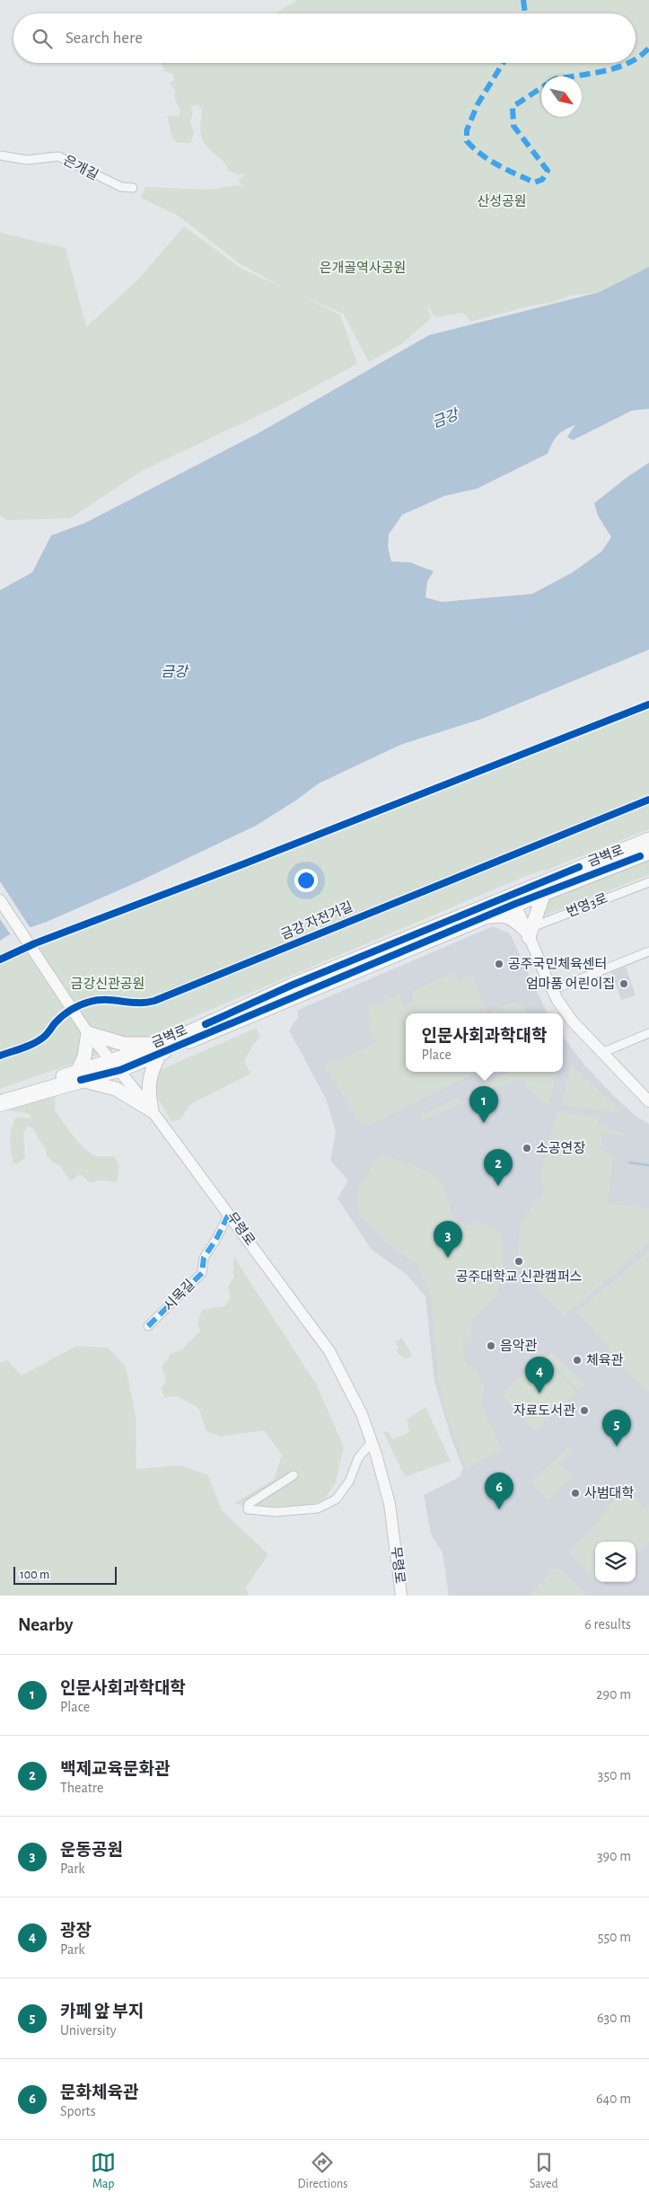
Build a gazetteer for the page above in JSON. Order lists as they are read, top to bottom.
{
  "streets": {
    "highway": ["금벽로"],
    "main road": ["무령로"],
    "street": ["은개길", "번영3로", "시목길"],
    "cycle path": ["금강 자전거길"]
  },
  "crossings": [
    ["금벽로", "무령로"],
    ["무령로", "시목길"]
  ],
  "water": ["금강"],
  "parks": ["산성공원", "은개골역사공원", "금강신관공원"],
  "places": [
    "공주국민체육센터",
    "엄마품 어린이집",
    "소공연장",
    "공주대학교 신관캠퍼스",
    "음악관",
    "체육관",
    "자료도서관",
    "사범대학"
  ],
  "scale_bar": "100 m",
  "north": "bottom right",
  "page": {
    "search": "Search here",
    "popup": ["인문사회과학대학", "Place"],
    "pins": [
      "1",
      "2",
      "3",
      "4",
      "5",
      "6"
    ],
    "scale": "100 m",
    "heading": ["Nearby", "6 results"],
    "list": [
      {
        "mark": "1",
        "name": "인문사회과학대학",
        "note": "Place",
        "value": "290 m"
      },
      {
        "mark": "2",
        "name": "백제교육문화관",
        "note": "Theatre",
        "value": "350 m"
      },
      {
        "mark": "3",
        "name": "운동공원",
        "note": "Park",
        "value": "390 m"
      },
      {
        "mark": "4",
        "name": "광장",
        "note": "Park",
        "value": "550 m"
      },
      {
        "mark": "5",
        "name": "카페 앞 부지",
        "note": "University",
        "value": "630 m"
      },
      {
        "mark": "6",
        "name": "문화체육관",
        "note": "Sports",
        "value": "640 m"
      }
    ],
    "nav": ["Map", "Directions", "Saved"]
  }
}
